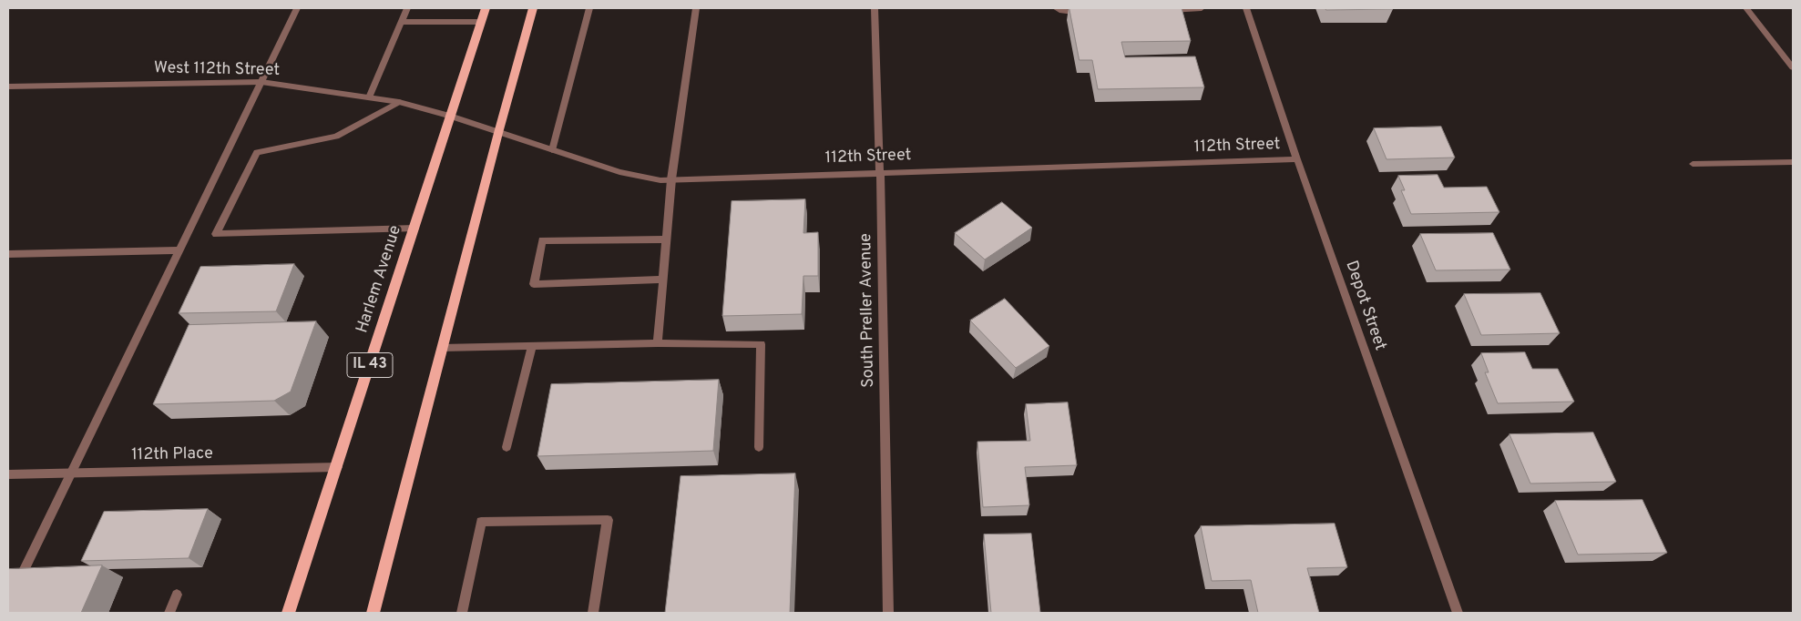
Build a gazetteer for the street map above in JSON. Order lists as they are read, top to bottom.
{
  "streets": {
    "main road": ["Harlem Avenue", "IL 43"],
    "street": [
      "West 112th Street",
      "112th Street",
      "Depot Street",
      "South Preller Avenue",
      "112th Place"
    ]
  },
  "crossings": [
    ["West 112th Street", "112th Street"],
    ["West 112th Street", "Harlem Avenue"],
    ["112th Street", "Harlem Avenue"],
    ["112th Street", "Depot Street"],
    ["112th Street", "South Preller Avenue"],
    ["Harlem Avenue", "112th Place"]
  ]
}
